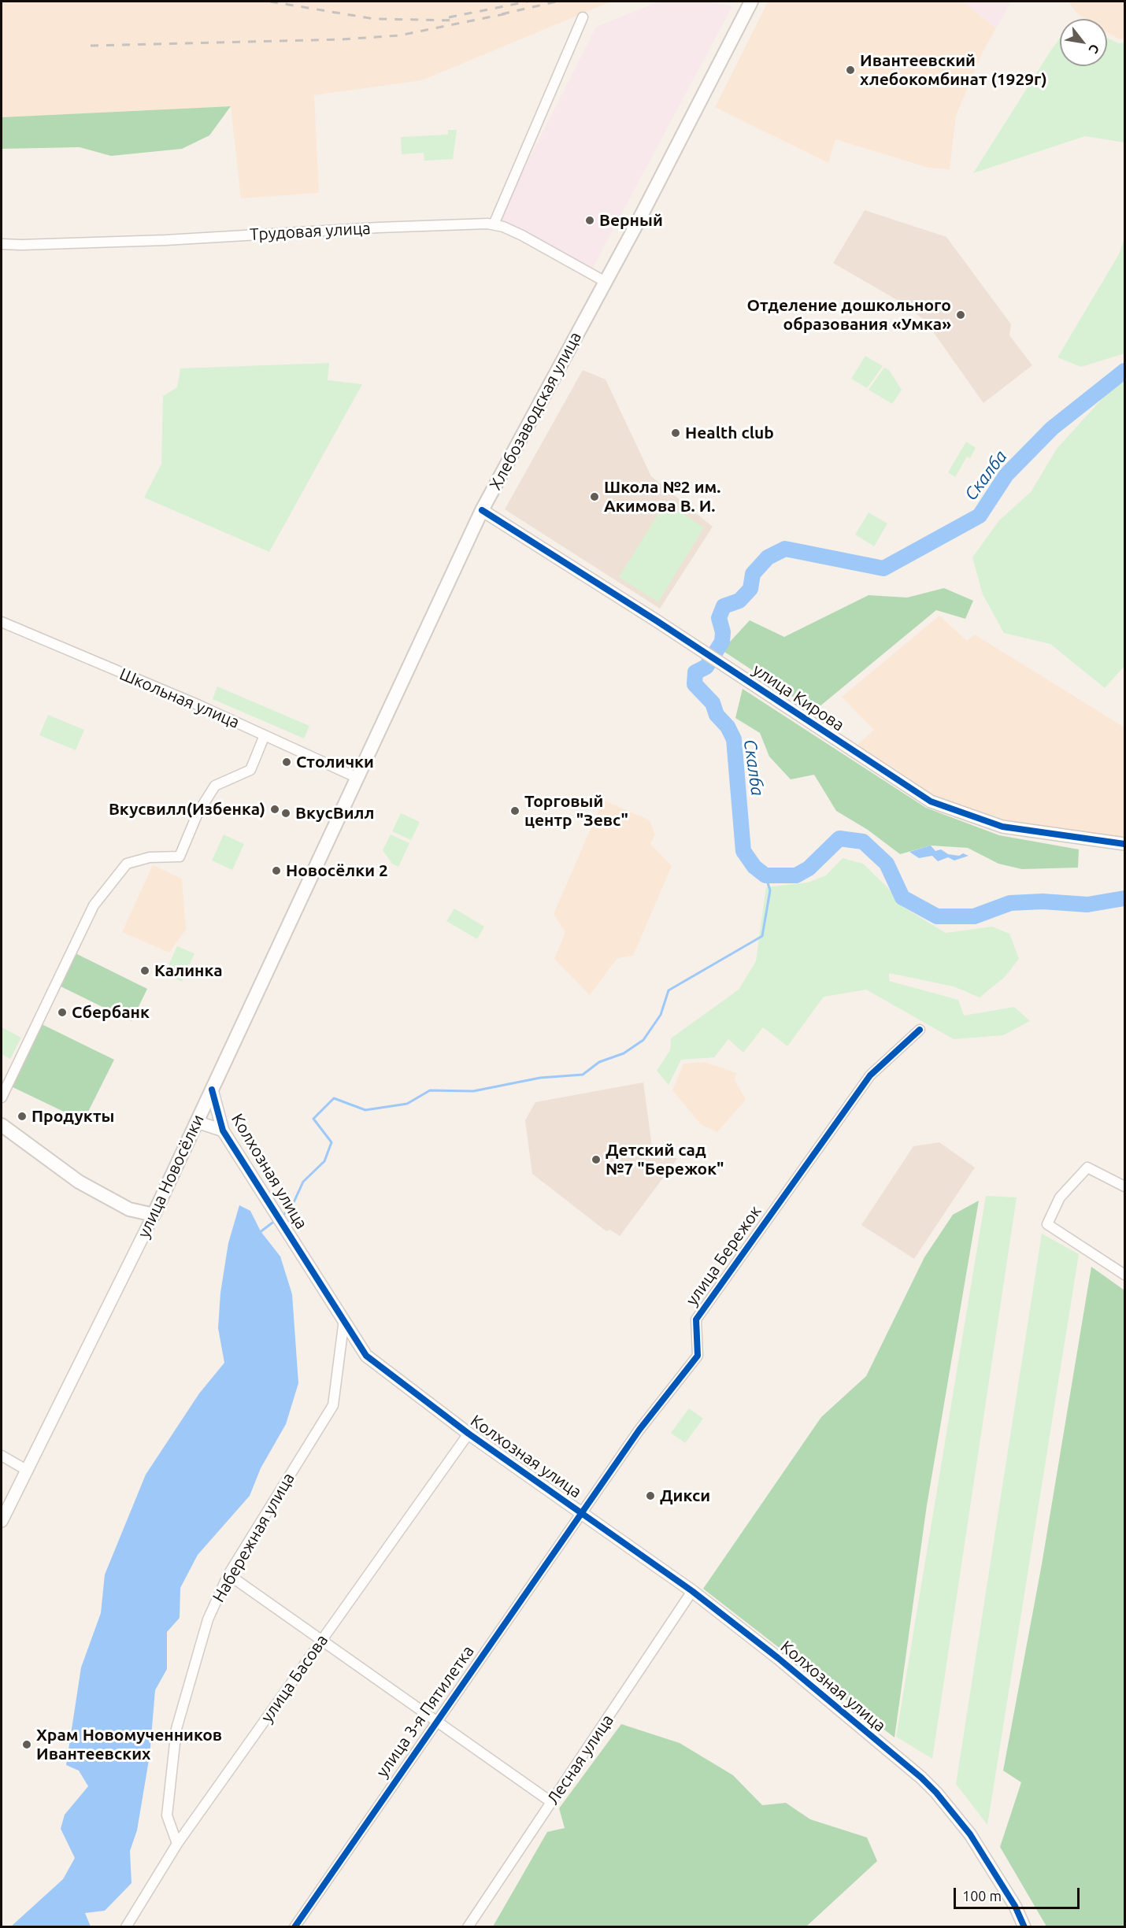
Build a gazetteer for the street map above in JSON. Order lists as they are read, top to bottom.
{
  "streets": {
    "main road": ["Хлебозаводская улица", "улица Новосёлки"],
    "street": [
      "Трудовая улица",
      "улица Кирова",
      "Школьная улица",
      "Колхозная улица",
      "улица Бережок",
      "Набережная улица",
      "улица Басова",
      "улица 3-я Пятилетка",
      "Лесная улица"
    ]
  },
  "crossings": [
    ["Трудовая улица", "Хлебозаводская улица"],
    ["Хлебозаводская улица", "улица Кирова"],
    ["Хлебозаводская улица", "Школьная улица"],
    ["Хлебозаводская улица", "улица Новосёлки"],
    ["Колхозная улица", "улица Новосёлки"],
    ["Колхозная улица", "улица Бережок"],
    ["Колхозная улица", "Набережная улица"],
    ["Колхозная улица", "улица Басова"],
    ["Колхозная улица", "улица 3-я Пятилетка"],
    ["Колхозная улица", "Лесная улица"],
    ["улица Бережок", "улица 3-я Пятилетка"],
    ["Набережная улица", "улица Басова"]
  ],
  "water": ["Скалба"],
  "places": [
    "Ивантеевский хлебокомбинат (1929г)",
    "Верный",
    "Отделение дошкольного образования «Умка»",
    "Health club",
    "Школа №2 им. Акимова В. И.",
    "Столички",
    "Вкусвилл(Избенка)",
    "Торговый центр \"Зевс\"",
    "ВкусВилл",
    "Новосёлки 2",
    "Калинка",
    "Сбербанк",
    "Продукты",
    "Детский сад №7 \"Бережок\"",
    "Дикси",
    "Храм Новомученников Ивантеевских"
  ],
  "scale_bar": "100 m",
  "north": "bottom right"
}
